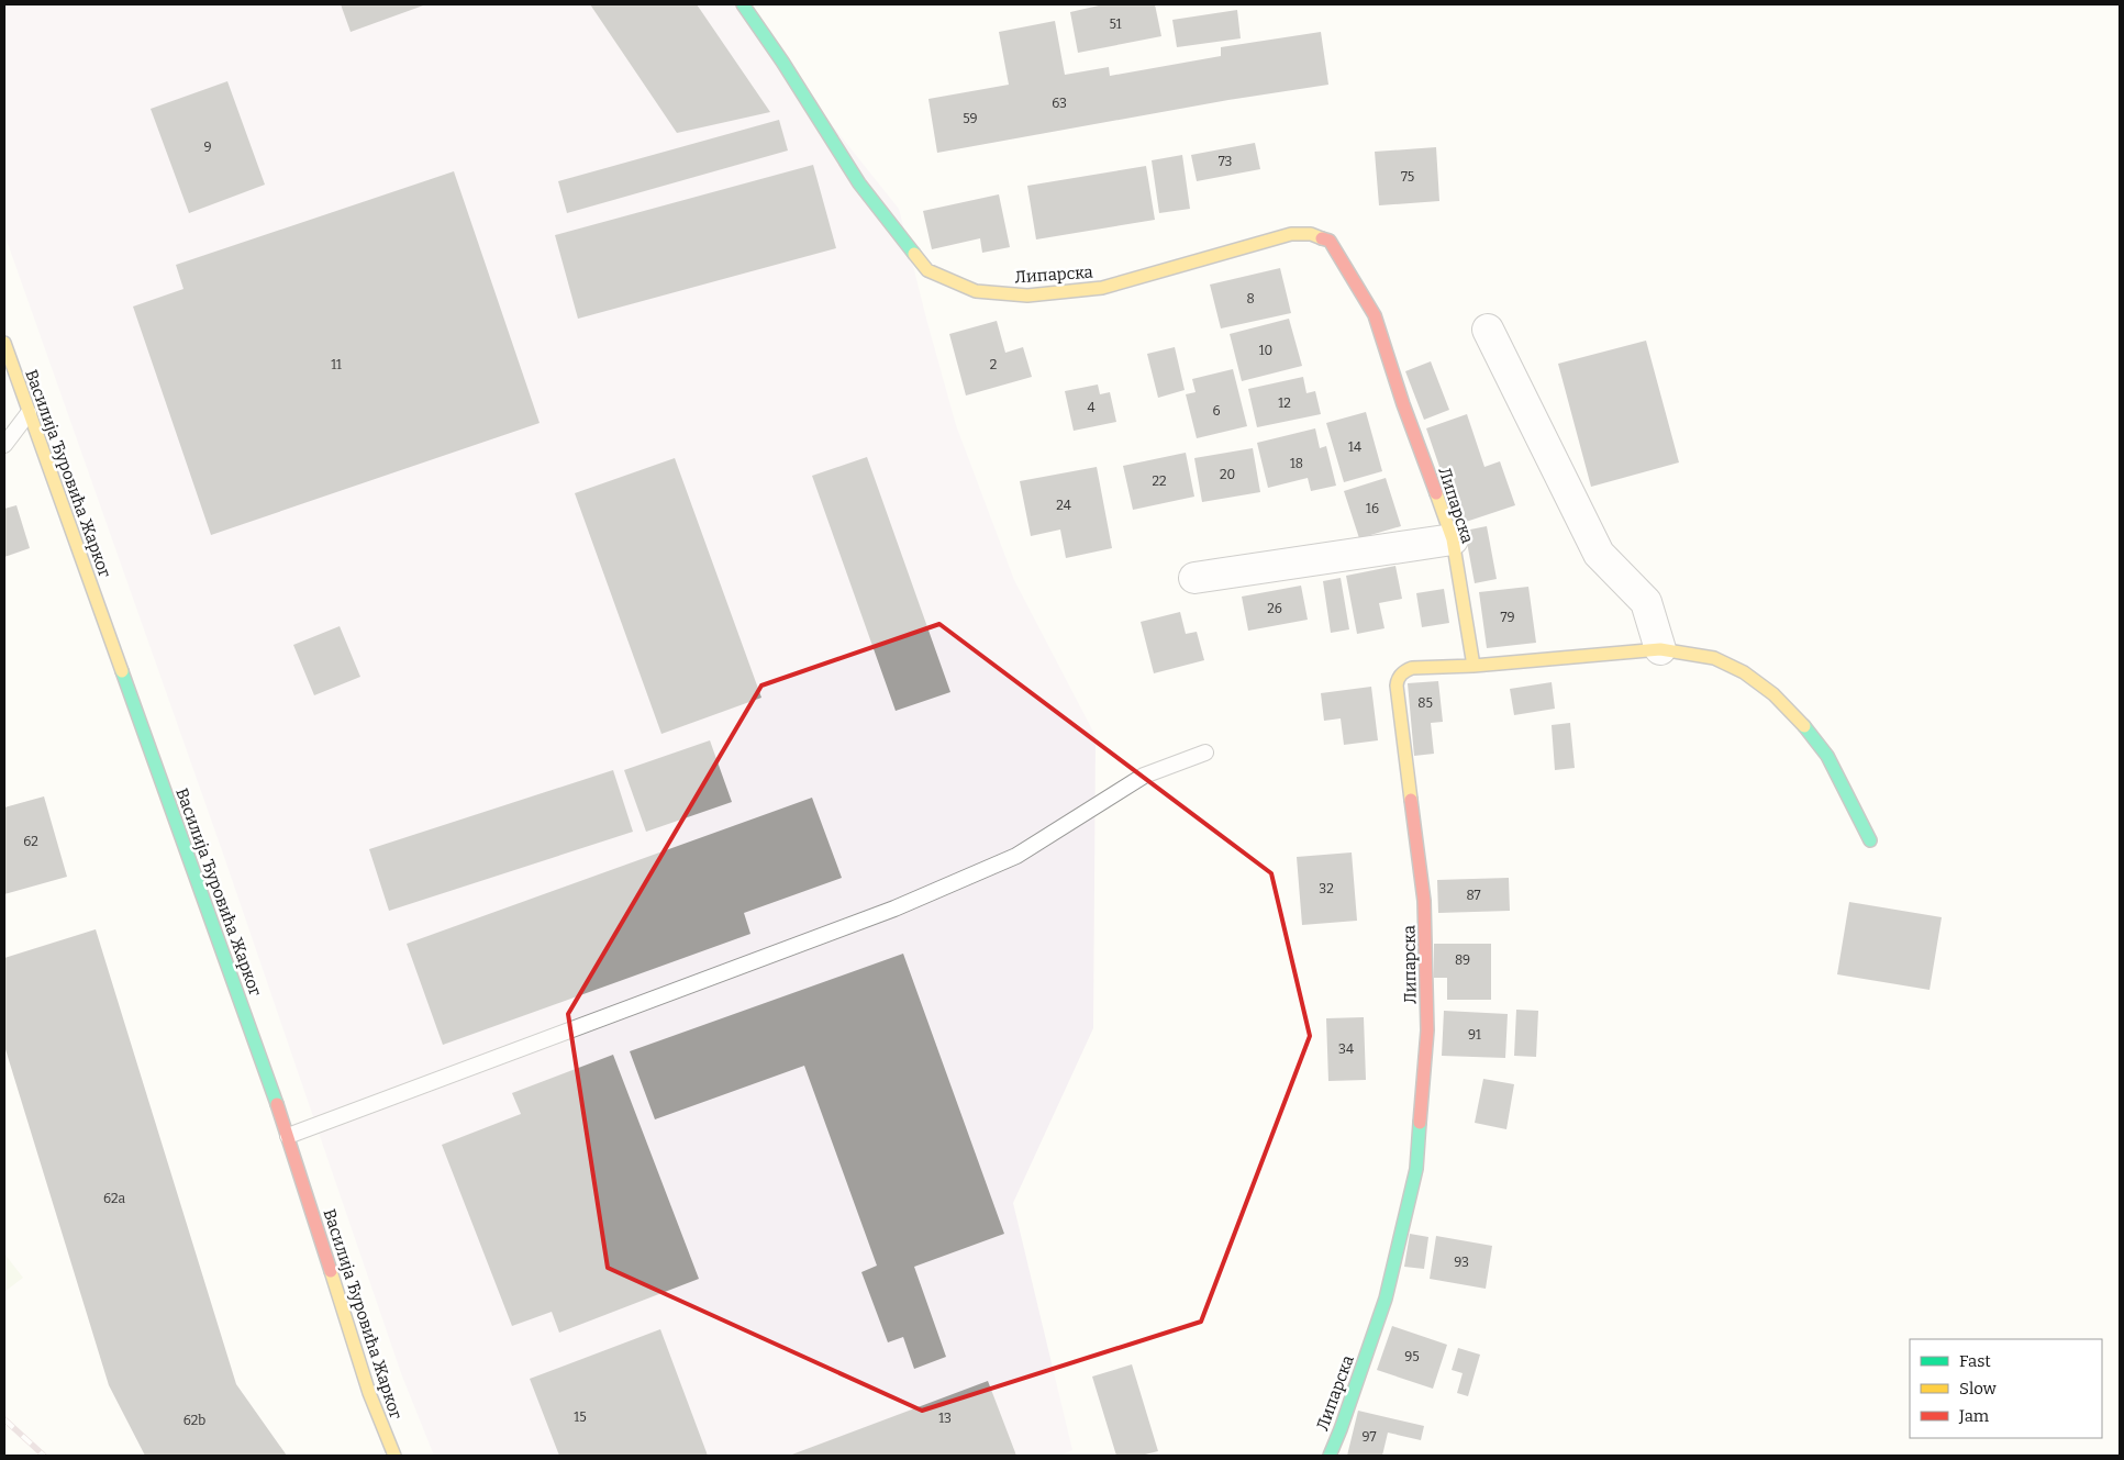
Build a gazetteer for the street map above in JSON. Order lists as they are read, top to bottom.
{
  "streets": {
    "street": ["Липарска", "Василија Ђуровића Жарког"]
  },
  "house_numbers": [
    "51",
    "63",
    "59",
    "9",
    "73",
    "75",
    "8",
    "10",
    "11",
    "2",
    "12",
    "4",
    "6",
    "14",
    "18",
    "20",
    "22",
    "24",
    "16",
    "26",
    "79",
    "85",
    "62",
    "32",
    "87",
    "89",
    "91",
    "34",
    "62a",
    "93",
    "95",
    "15",
    "13",
    "62b",
    "97"
  ],
  "legend": ["Fast", "Slow", "Jam"]
}
